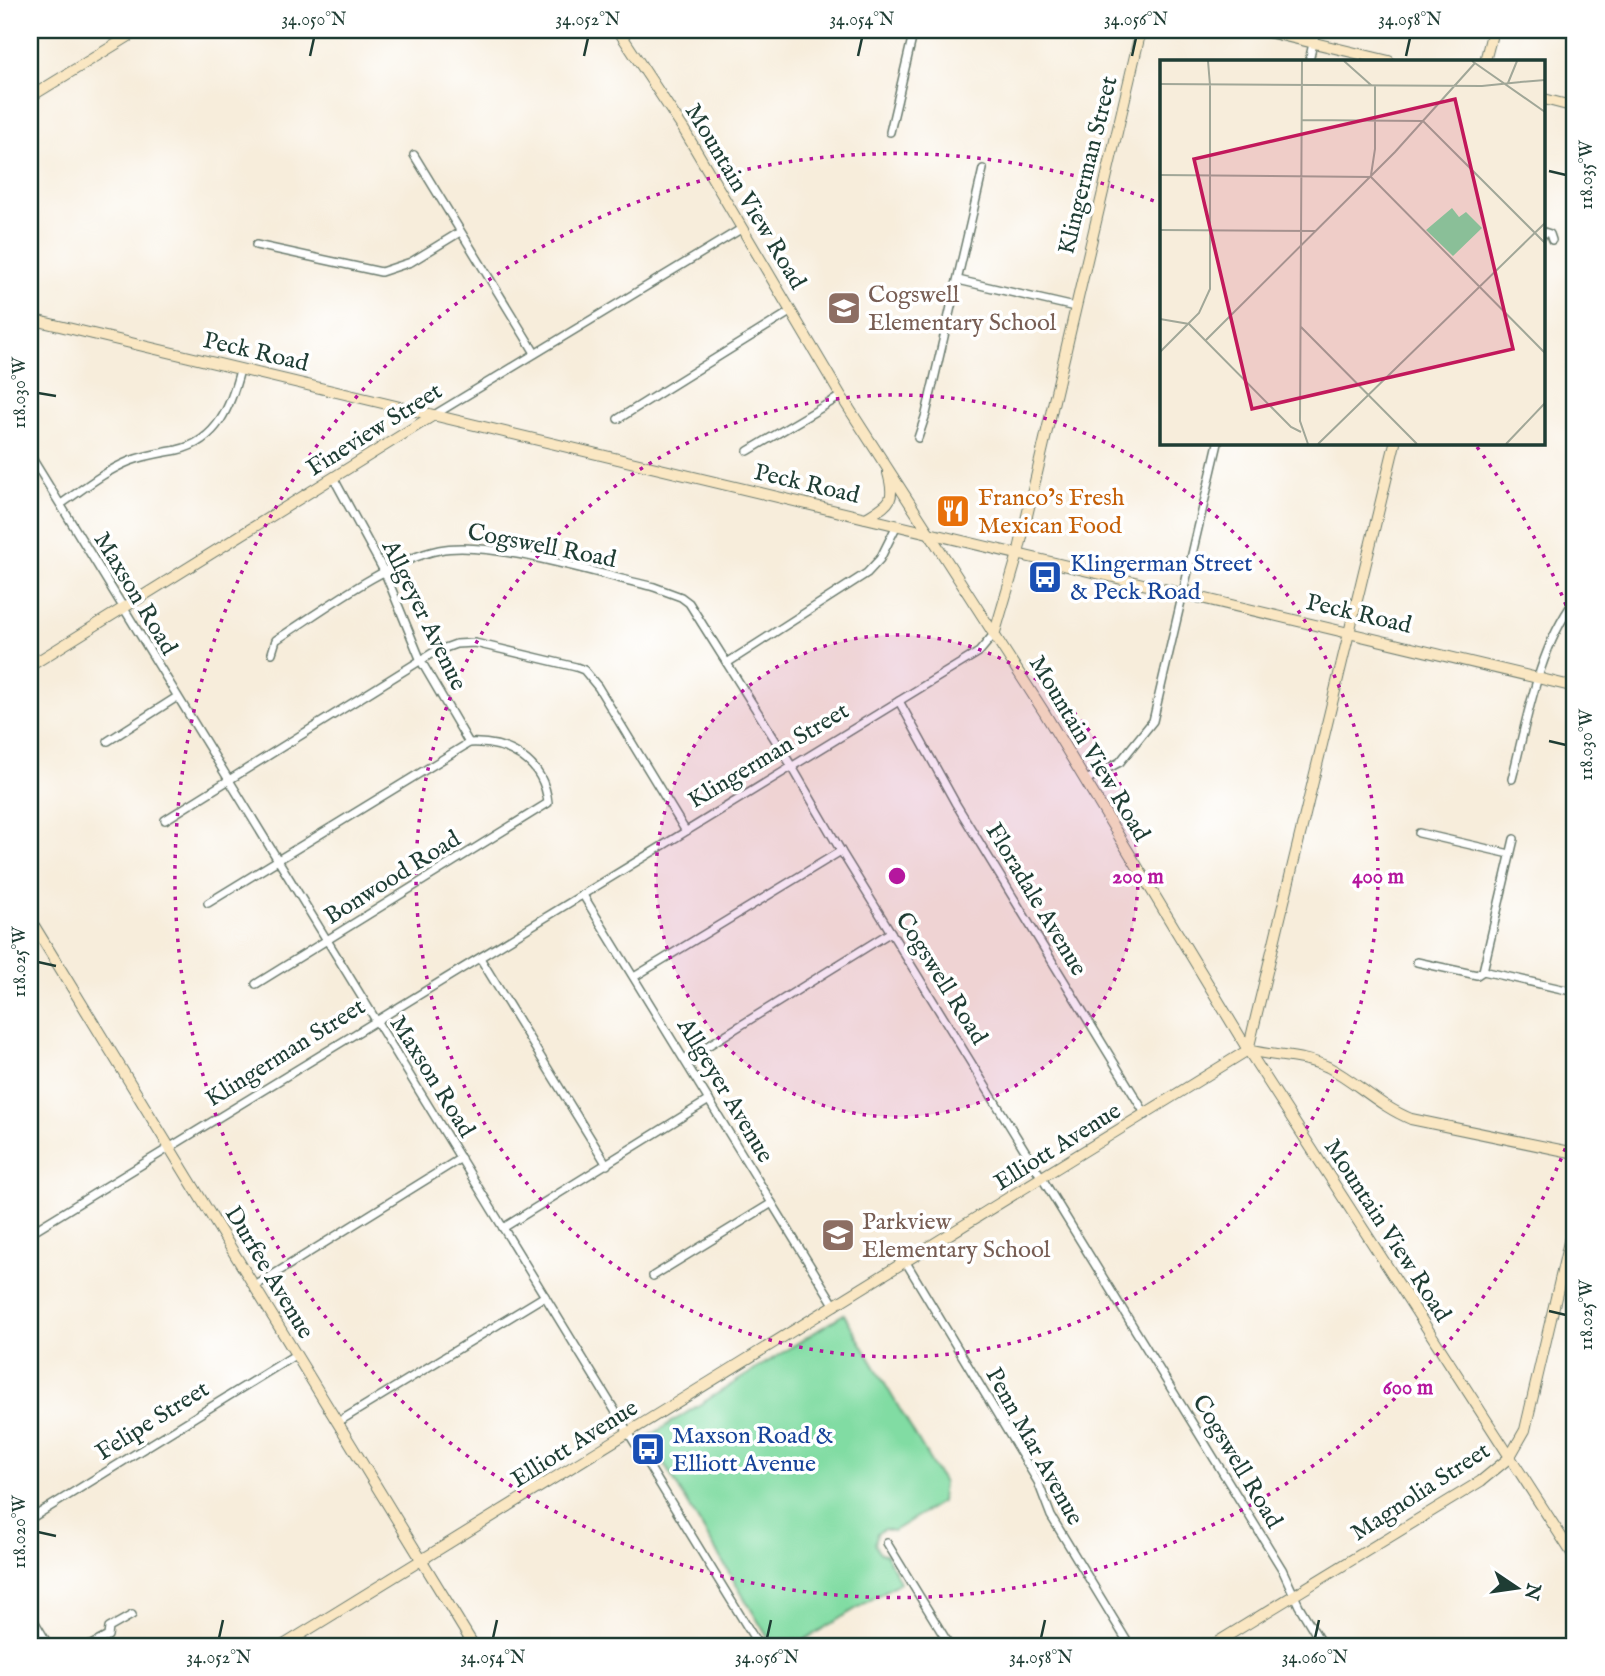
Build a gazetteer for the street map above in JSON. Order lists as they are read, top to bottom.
{
  "streets": {
    "street": [
      "Klingerman Street",
      "Mountain View Road",
      "Peck Road",
      "Fineview Street",
      "Cogswell Road",
      "Maxson Road",
      "Allgeyer Avenue",
      "Bonwood Road",
      "Floradale Avenue",
      "Elliott Avenue",
      "Durfee Avenue",
      "Felipe Street",
      "Penn Mar Avenue",
      "Magnolia Street"
    ]
  },
  "crossings": [
    ["Klingerman Street", "Mountain View Road"],
    ["Klingerman Street", "Peck Road"],
    ["Klingerman Street", "Cogswell Road"],
    ["Klingerman Street", "Maxson Road"],
    ["Klingerman Street", "Allgeyer Avenue"],
    ["Klingerman Street", "Floradale Avenue"],
    ["Klingerman Street", "Durfee Avenue"],
    ["Mountain View Road", "Peck Road"],
    ["Mountain View Road", "Fineview Street"],
    ["Mountain View Road", "Elliott Avenue"],
    ["Mountain View Road", "Magnolia Street"],
    ["Peck Road", "Fineview Street"],
    ["Fineview Street", "Maxson Road"],
    ["Fineview Street", "Allgeyer Avenue"],
    ["Cogswell Road", "Allgeyer Avenue"],
    ["Cogswell Road", "Elliott Avenue"],
    ["Cogswell Road", "Magnolia Street"],
    ["Maxson Road", "Bonwood Road"],
    ["Maxson Road", "Elliott Avenue"],
    ["Allgeyer Avenue", "Bonwood Road"],
    ["Allgeyer Avenue", "Elliott Avenue"],
    ["Floradale Avenue", "Elliott Avenue"],
    ["Elliott Avenue", "Durfee Avenue"],
    ["Elliott Avenue", "Penn Mar Avenue"],
    ["Durfee Avenue", "Felipe Street"]
  ],
  "places": {
    "school or university": ["Cogswell Elementary School", "Parkview Elementary School"],
    "restaurant": ["Franco’s Fresh Mexican Food"],
    "bus stop": ["Klingerman Street & Peck Road", "Maxson Road & Elliott Avenue"]
  },
  "north": "right",
  "coordinates": [
    "34.050°N",
    "34.052°N",
    "34.054°N",
    "34.056°N",
    "34.058°N",
    "118.035°W",
    "118.030°W",
    "118.025°W",
    "118.020°W",
    "34.060°N"
  ],
  "rings": ["200 m", "400 m", "600 m"]
}
